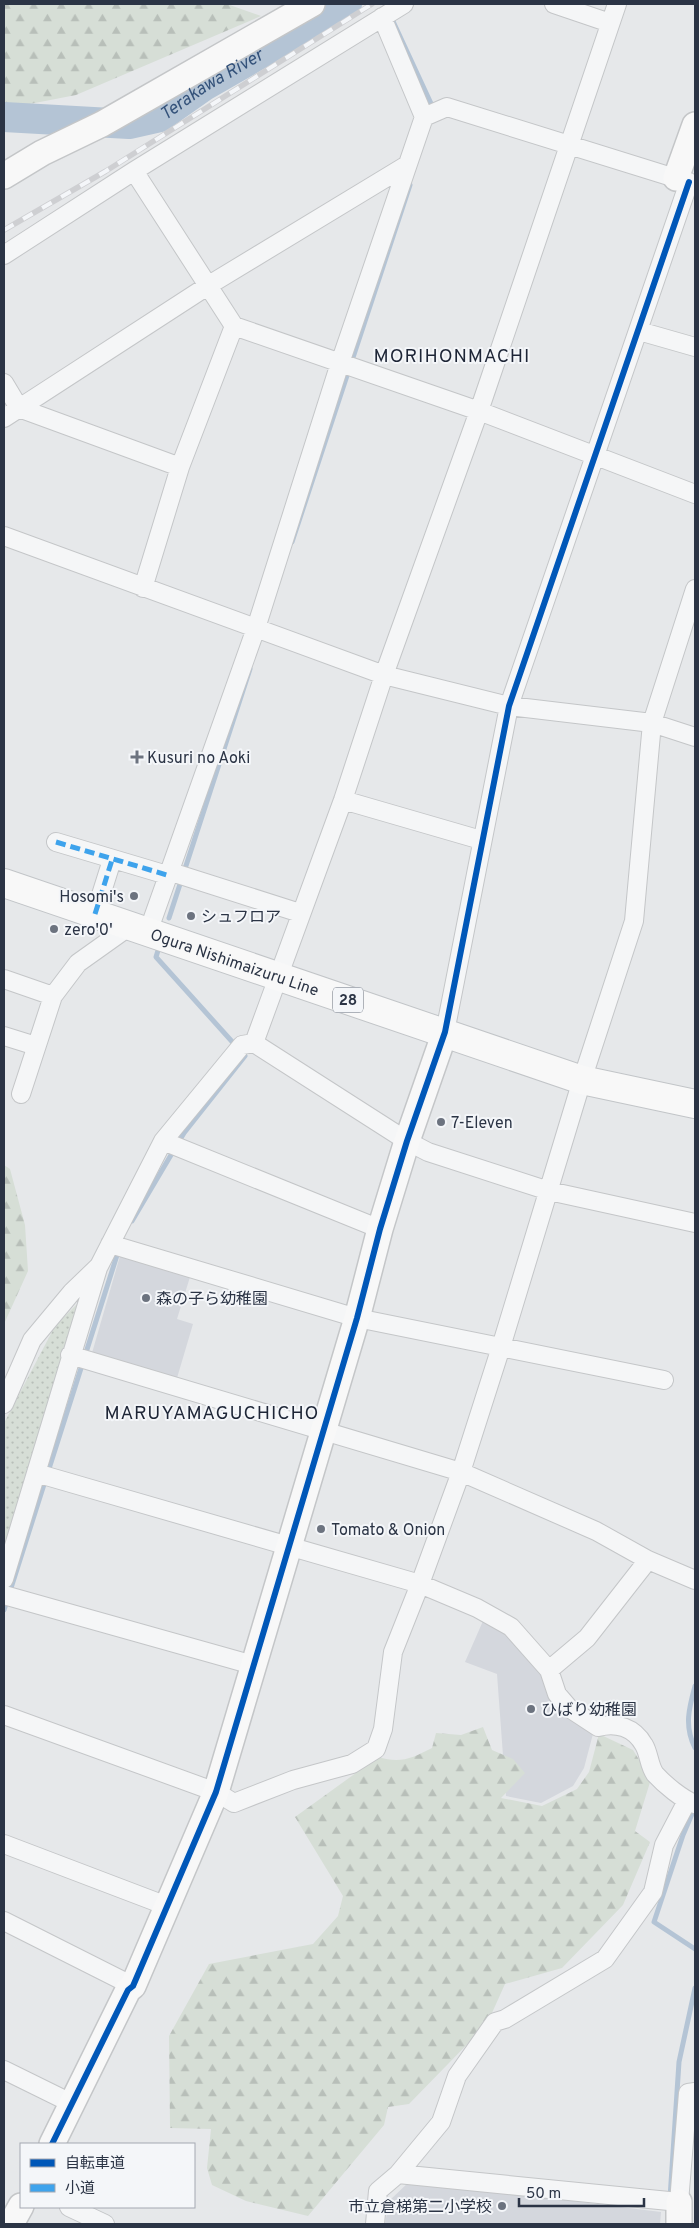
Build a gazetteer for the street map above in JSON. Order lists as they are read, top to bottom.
{
  "streets": {
    "main road": ["Ogura Nishimaizuru Line", "28"]
  },
  "districts": ["MORIHONMACHI", "MARUYAMAGUCHICHO"],
  "water": ["Terakawa River"],
  "places": {
    "health": ["Kusuri no Aoki"],
    "other": [
      "Hosomi's",
      "シュフロア",
      "zero'0'",
      "7-Eleven",
      "森の子ら幼稚園",
      "Tomato & Onion",
      "ひばり幼稚園",
      "市立倉梯第二小学校"
    ]
  },
  "legend": ["自転車道", "小道"],
  "scale_bar": "50 m"
}
